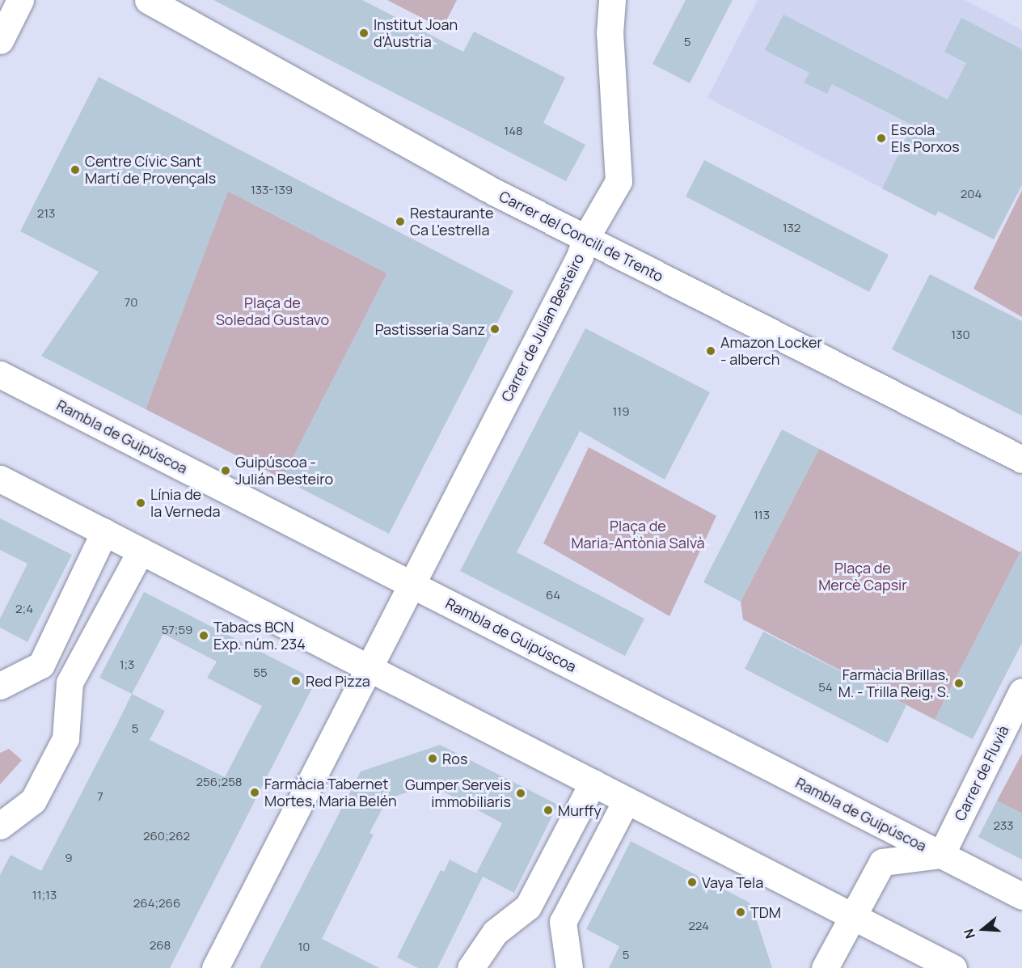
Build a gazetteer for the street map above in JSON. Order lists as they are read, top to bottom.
{
  "streets": {
    "street": [
      "Carrer del Concili de Trento",
      "Carrer de Julian Besteiro",
      "Rambla de Guipúscoa",
      "Carrer de Fluvià"
    ]
  },
  "crossings": [
    ["Carrer del Concili de Trento", "Carrer de Julian Besteiro"],
    ["Carrer de Julian Besteiro", "Rambla de Guipúscoa"],
    ["Rambla de Guipúscoa", "Carrer de Fluvià"]
  ],
  "parks": ["Plaça de Soledad Gustavo", "Plaça de Maria-Antònia Salvà", "Plaça de Mercè Capsir"],
  "places": [
    "Institut Joan d'Àustria",
    "Escola Els Porxos",
    "Centre Cívic Sant Martí de Provençals",
    "Restaurante Ca L'estrella",
    "Pastisseria Sanz",
    "Amazon Locker - alberch",
    "Guipúscoa - Julián Besteiro",
    "Línia de la Verneda",
    "Tabacs BCN Exp. núm. 234",
    "Red Pizza",
    "Farmàcia Brillas, M. - Trilla Reig, S.",
    "Ros",
    "Farmàcia Tabernet Mortes, Maria Belén",
    "Gumper Serveis immobiliaris",
    "Murffy",
    "Vaya Tela",
    "TDM"
  ],
  "house_numbers": [
    "5",
    "148",
    "133-139",
    "204",
    "213",
    "132",
    "70",
    "130",
    "119",
    "113",
    "64",
    "2;4",
    "57;59",
    "1;3",
    "55",
    "54",
    "5",
    "256;258",
    "7",
    "233",
    "260;262",
    "9",
    "11;13",
    "264;266",
    "224",
    "268",
    "10",
    "5"
  ],
  "north": "left"
}
